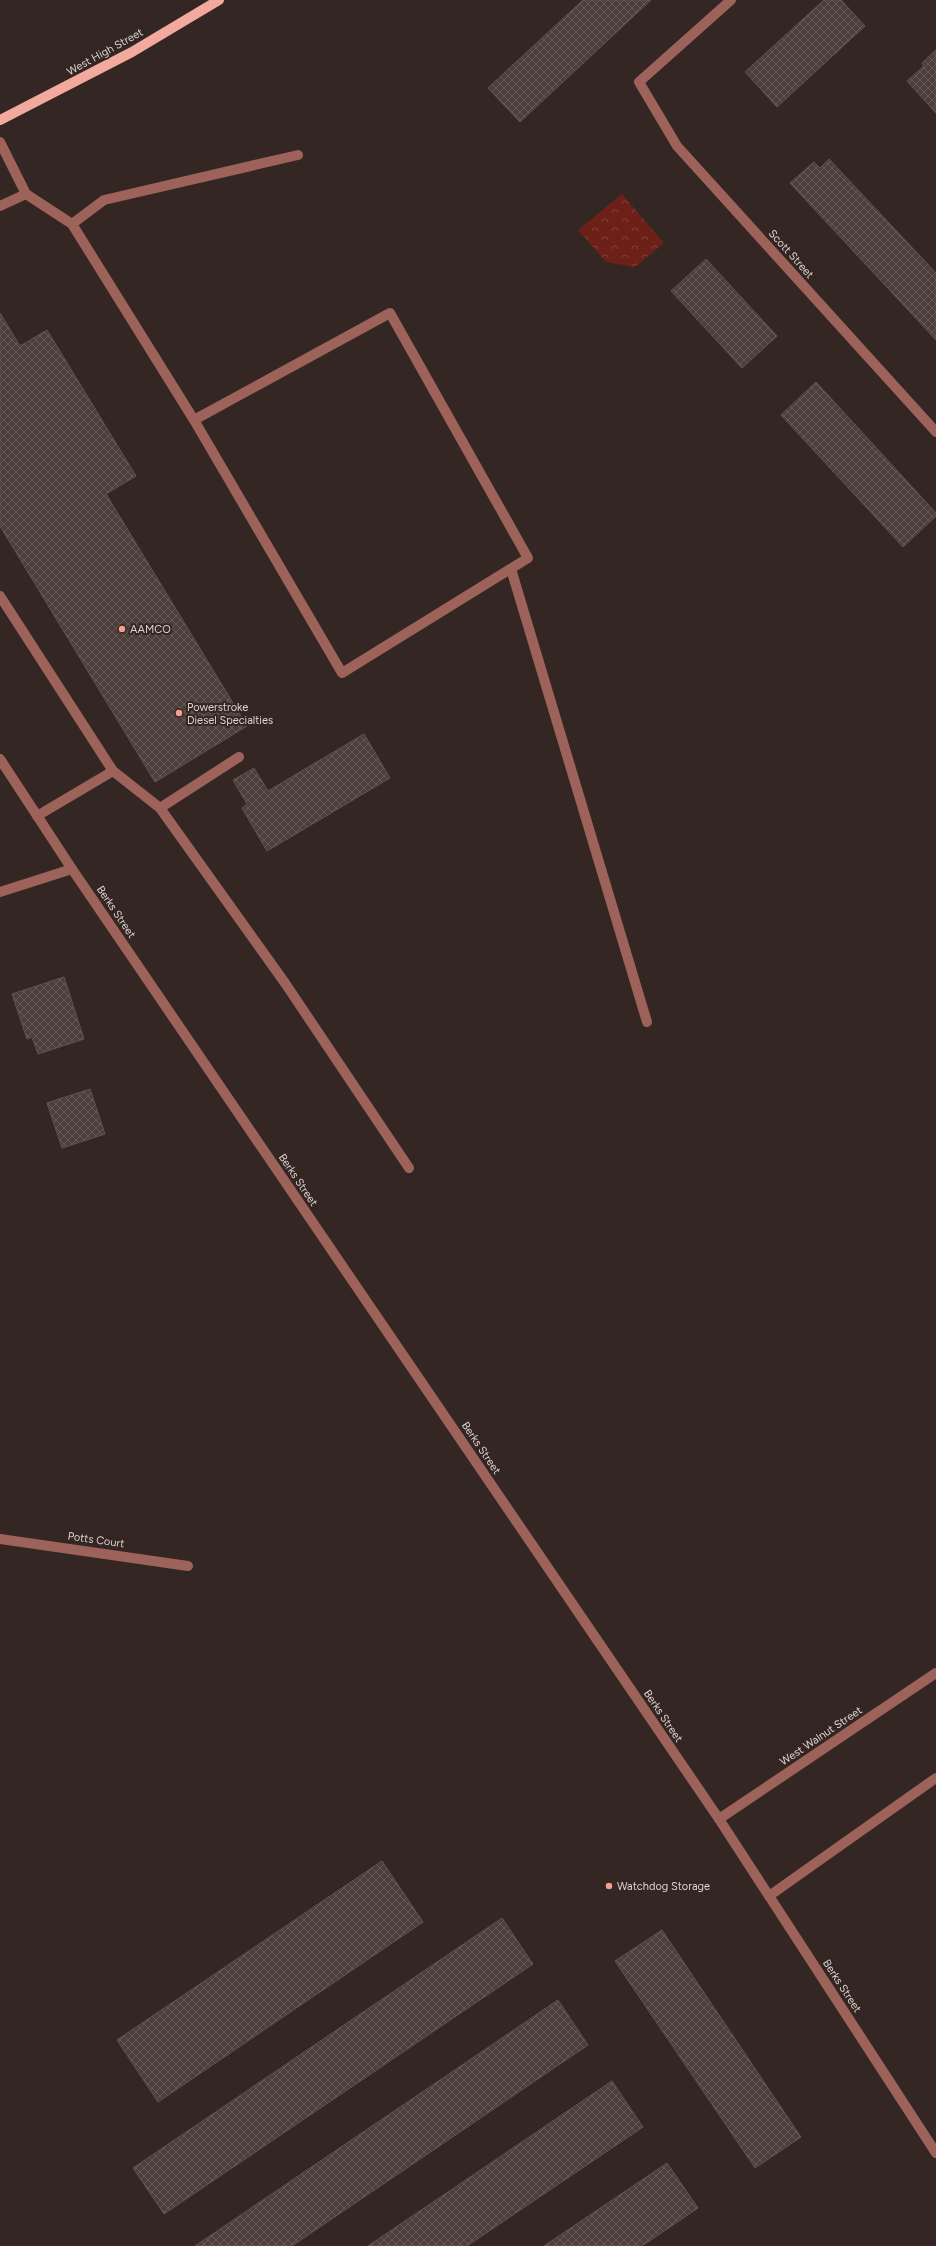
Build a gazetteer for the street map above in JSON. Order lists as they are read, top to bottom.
{
  "streets": {
    "main road": ["West High Street"],
    "street": [
      "Scott Street",
      "Berks Street",
      "Potts Court",
      "West Walnut Street"
    ]
  },
  "crossings": [
    ["Berks Street", "West Walnut Street"]
  ],
  "places": ["AAMCO", "Powerstroke Diesel Specialties", "Watchdog Storage"]
}
